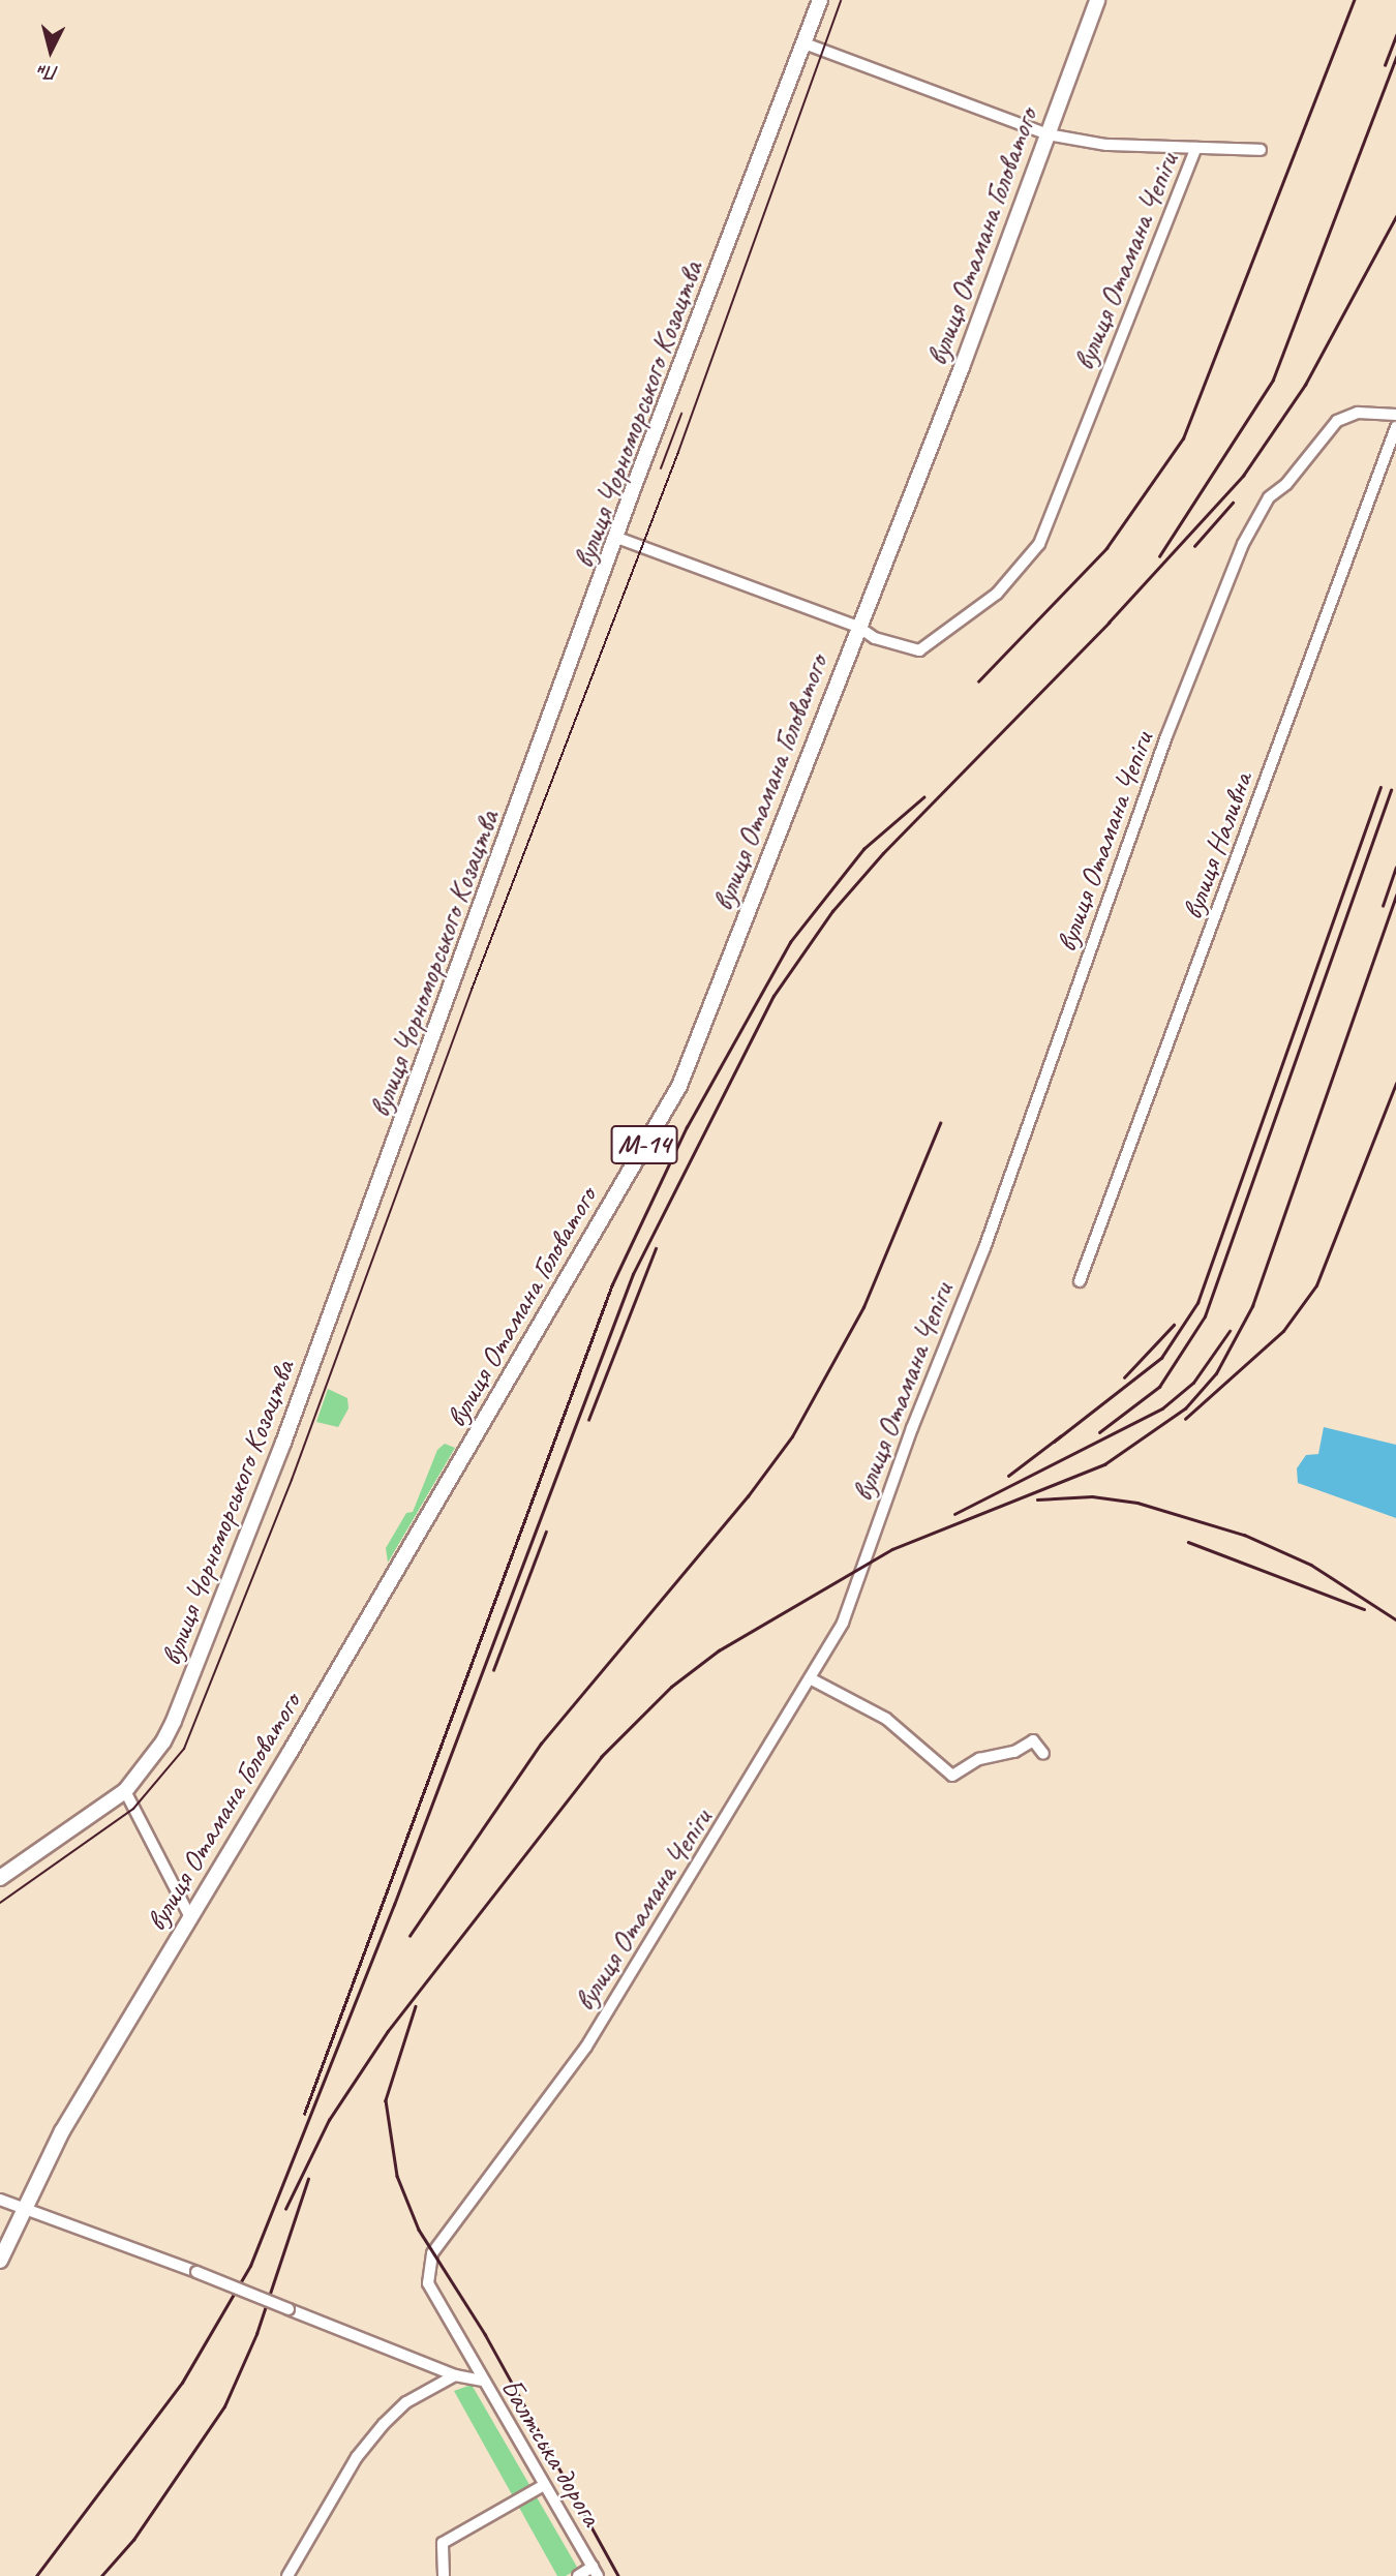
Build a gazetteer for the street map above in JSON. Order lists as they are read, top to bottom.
{
  "streets": {
    "main road": ["вулиця Отамана Головатого", "вулиця Чорноморського Козацтва", "М-14"],
    "street": ["вулиця Отамана Чепіги", "вулиця Наливна", "Балтська дорога"]
  },
  "crossings": [
    ["вулиця Отамана Головатого", "вулиця Отамана Чепіги"],
    ["вулиця Отамана Головатого", "Балтська дорога"],
    ["вулиця Отамана Чепіги", "Балтська дорога"]
  ],
  "north": "bottom"
}
